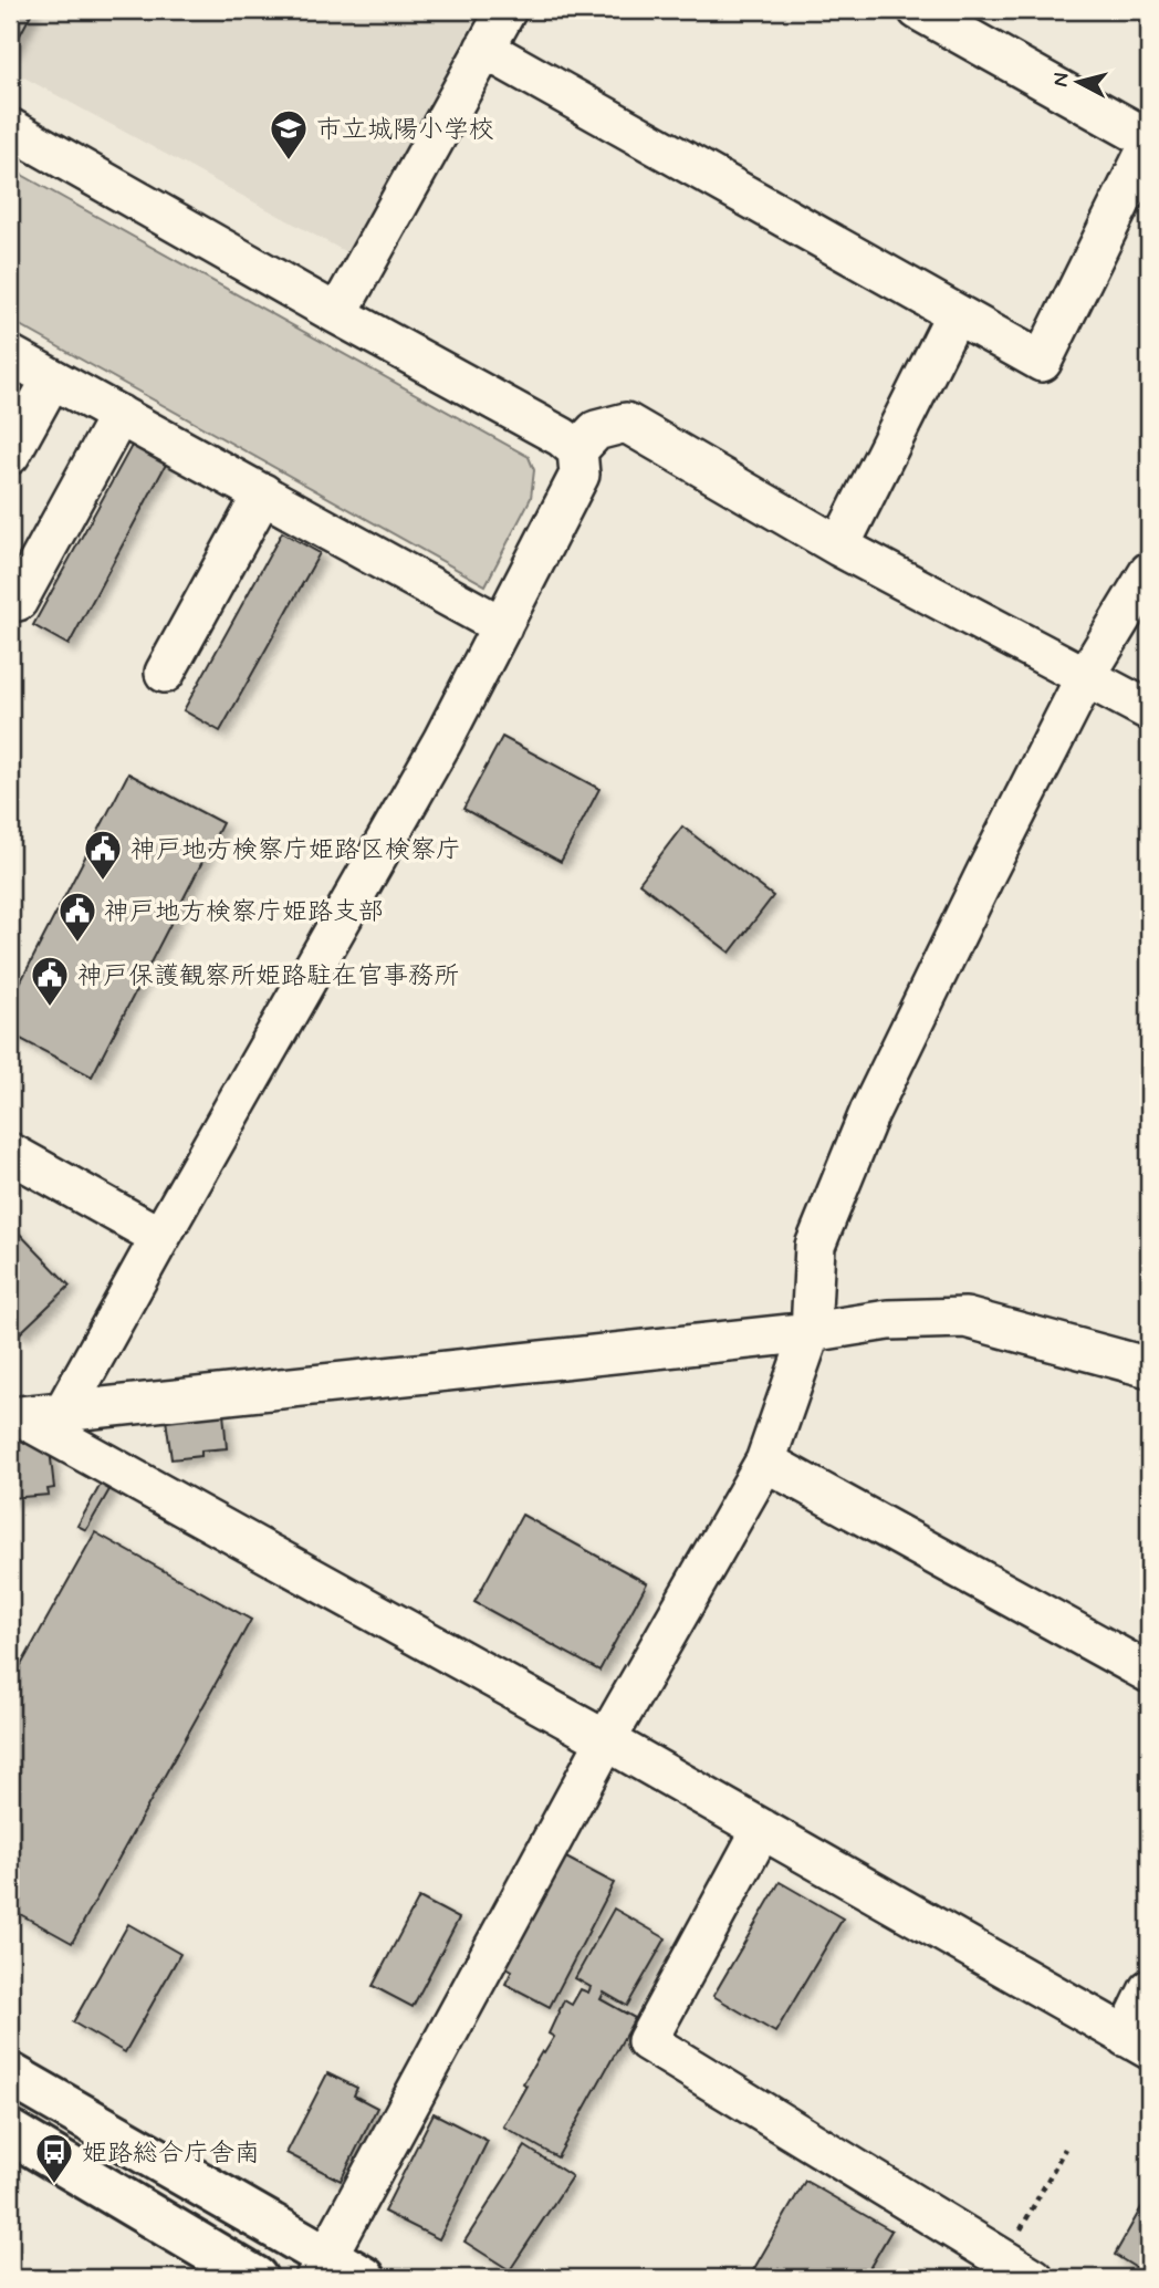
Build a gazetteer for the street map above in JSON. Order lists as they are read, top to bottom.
{
  "places": {
    "school or university": ["市立城陽小学校"],
    "public building": ["神戸地方検察庁姫路区検察庁", "神戸地方検察庁姫路支部", "神戸保護観察所姫路駐在官事務所"],
    "bus stop": ["姫路総合庁舎南"]
  },
  "north": "left"
}
